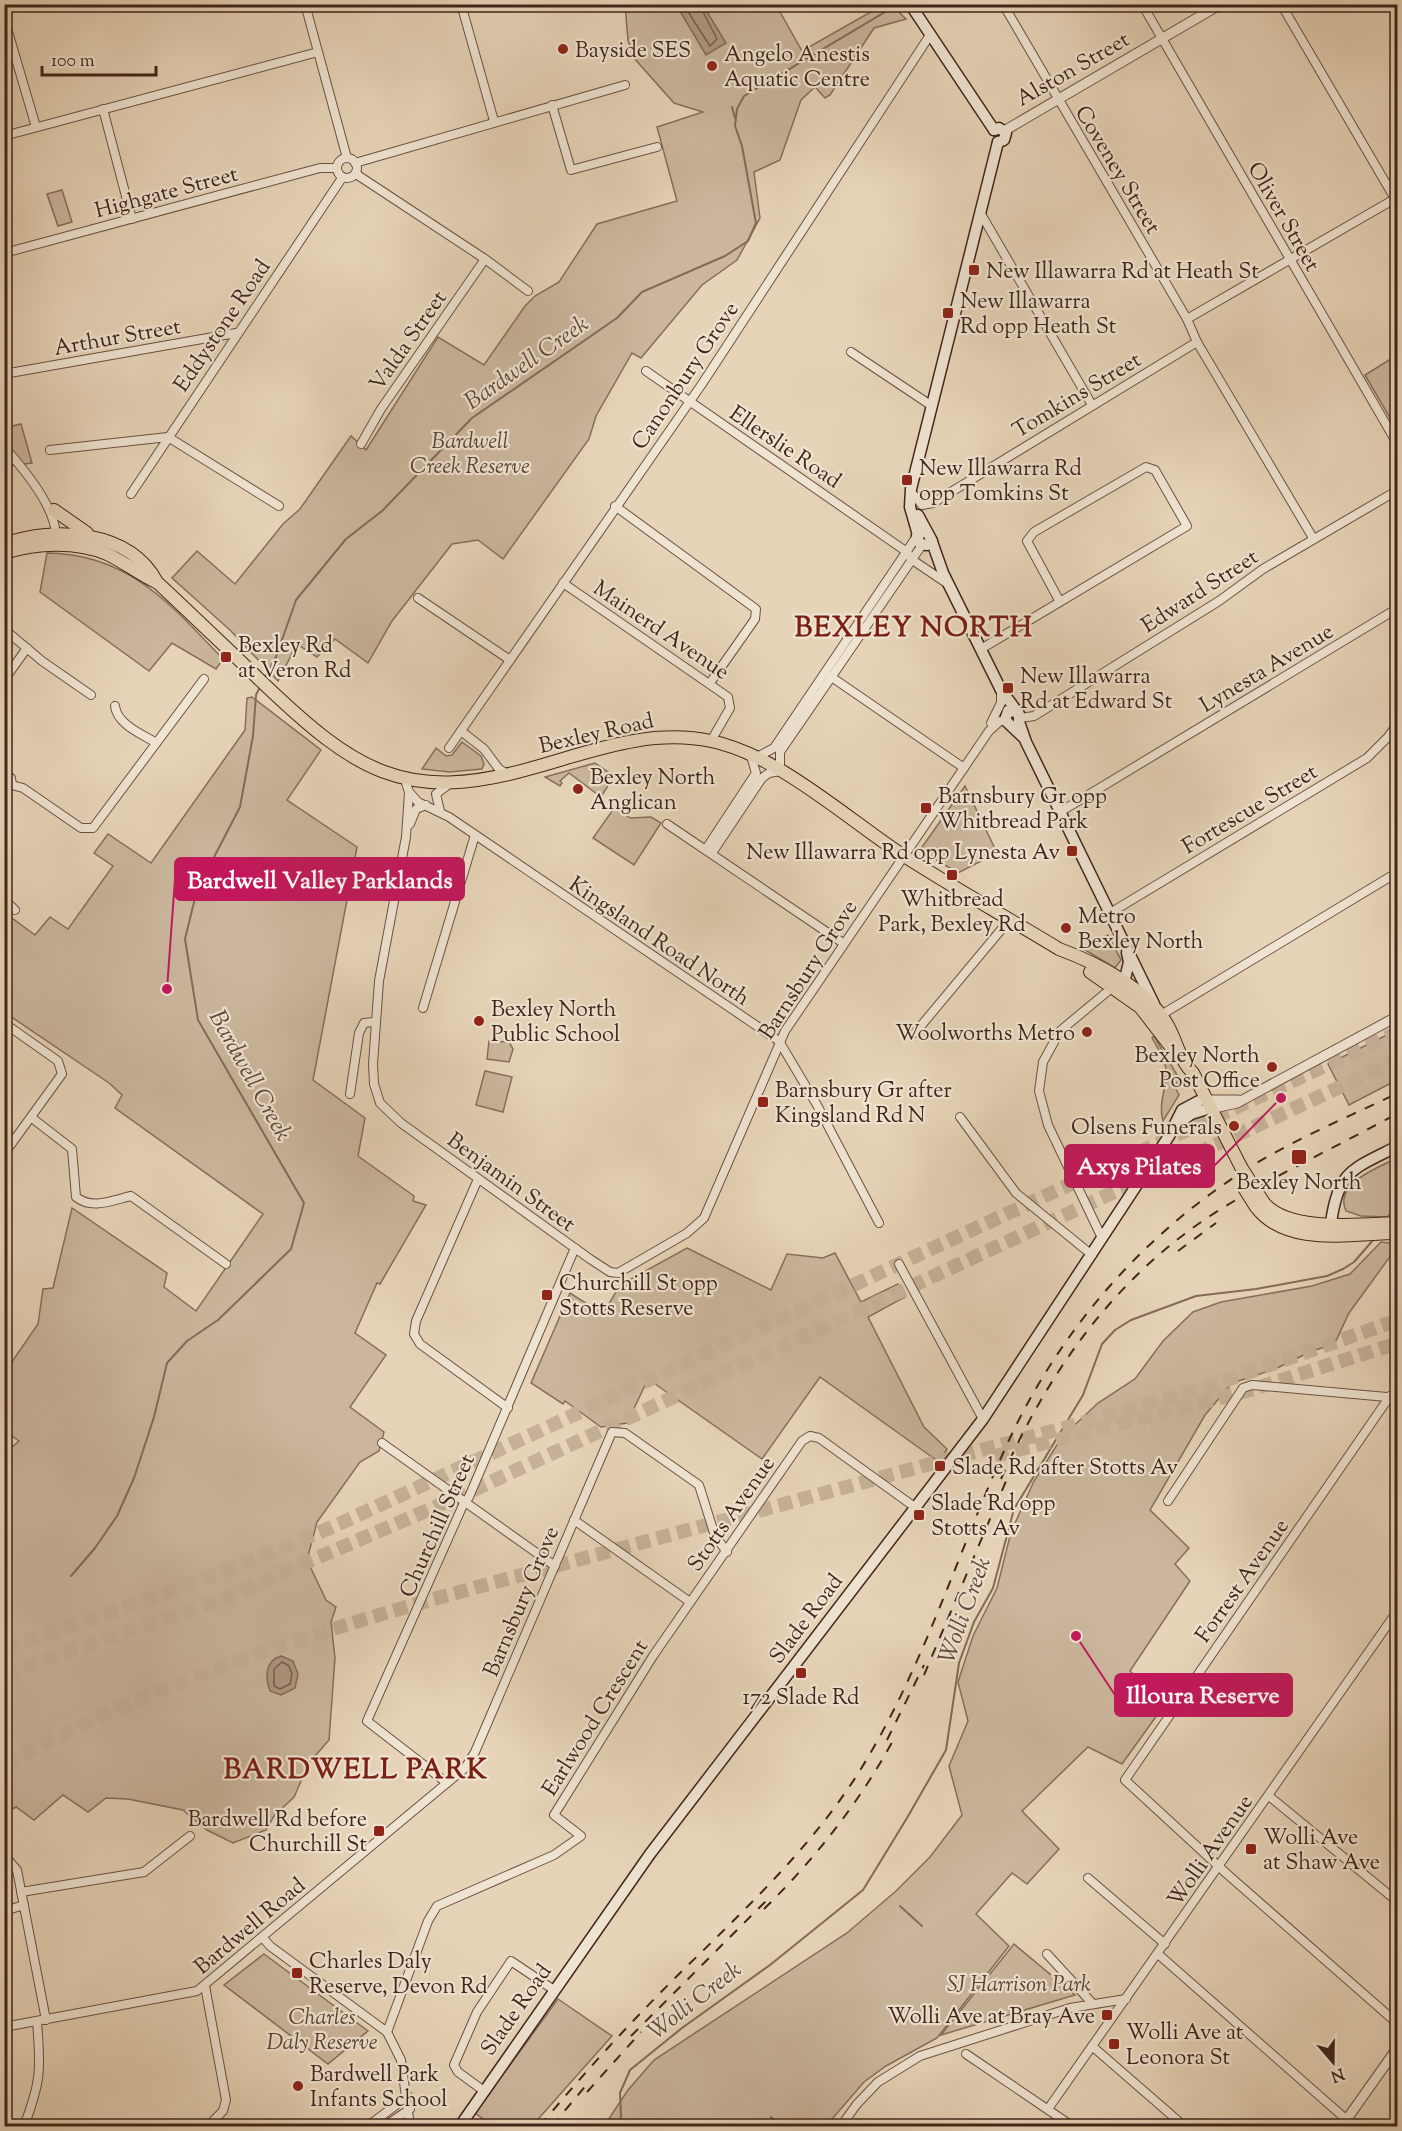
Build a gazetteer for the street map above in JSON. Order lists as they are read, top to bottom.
{
  "streets": {
    "main road": ["Bexley Road", "Slade Road"],
    "street": [
      "Alston Street",
      "Coveney Street",
      "Highgate Street",
      "Oliver Street",
      "Eddystone Road",
      "Arthur Street",
      "Valda Street",
      "Canonbury Grove",
      "Tomkins Street",
      "Ellerslie Road",
      "Edward Street",
      "Mainerd Avenue",
      "Lynesta Avenue",
      "Fortescue Street",
      "Kingsland Road North",
      "Barnsbury Grove",
      "Benjamin Street",
      "Stotts Avenue",
      "Churchill Street",
      "Forrest Avenue",
      "Earlwood Crescent",
      "Wolli Avenue",
      "Bardwell Road"
    ]
  },
  "crossings": [
    ["Alston Street", "Coveney Street"],
    ["Alston Street", "Oliver Street"],
    ["Coveney Street", "Tomkins Street"],
    ["Coveney Street", "Edward Street"],
    ["Highgate Street", "Eddystone Road"],
    ["Eddystone Road", "Arthur Street"],
    ["Canonbury Grove", "Ellerslie Road"],
    ["Canonbury Grove", "Mainerd Avenue"],
    ["Edward Street", "Barnsbury Grove"],
    ["Mainerd Avenue", "Bexley Road"],
    ["Bexley Road", "Barnsbury Grove"],
    ["Bexley Road", "Slade Road"],
    ["Kingsland Road North", "Barnsbury Grove"],
    ["Barnsbury Grove", "Benjamin Street"],
    ["Barnsbury Grove", "Stotts Avenue"],
    ["Barnsbury Grove", "Churchill Street"],
    ["Barnsbury Grove", "Bardwell Road"],
    ["Benjamin Street", "Churchill Street"],
    ["Stotts Avenue", "Slade Road"],
    ["Stotts Avenue", "Earlwood Crescent"],
    ["Churchill Street", "Bardwell Road"],
    ["Forrest Avenue", "Wolli Avenue"]
  ],
  "districts": ["BEXLEY NORTH", "BARDWELL PARK"],
  "water": ["Bardwell Creek", "Wolli Creek"],
  "parks": ["Bardwell Creek Reserve", "SJ Harrison Park", "Charles Daly Reserve"],
  "places": {
    "other": [
      "Bayside SES",
      "Angelo Anestis Aquatic Centre",
      "Bexley North Anglican",
      "Metro Bexley North",
      "Bardwell Valley Parklands",
      "Bexley North Public School",
      "Woolworths Metro",
      "Bexley North Post Office",
      "Axys Pilates",
      "Olsens Funerals",
      "Illoura Reserve",
      "Bardwell Park Infants School"
    ],
    "transit": [
      "New Illawarra Rd at Heath St",
      "New Illawarra Rd opp Heath St",
      "New Illawarra Rd opp Tomkins St",
      "Bexley Rd at Veron Rd",
      "New Illawarra Rd at Edward St",
      "Barnsbury Gr opp Whitbread Park",
      "New Illawarra Rd opp Lynesta Av",
      "Whitbread Park, Bexley Rd",
      "Barnsbury Gr after Kingsland Rd N",
      "Bexley North",
      "Churchill St opp Stotts Reserve",
      "Slade Rd after Stotts Av",
      "Slade Rd opp Stotts Av",
      "172 Slade Rd",
      "Bardwell Rd before Churchill St",
      "Wolli Ave at Shaw Ave",
      "Charles Daly Reserve, Devon Rd",
      "Wolli Ave at Bray Ave",
      "Wolli Ave at Leonora St"
    ]
  },
  "scale_bar": "100 m",
  "north": "bottom"
}
